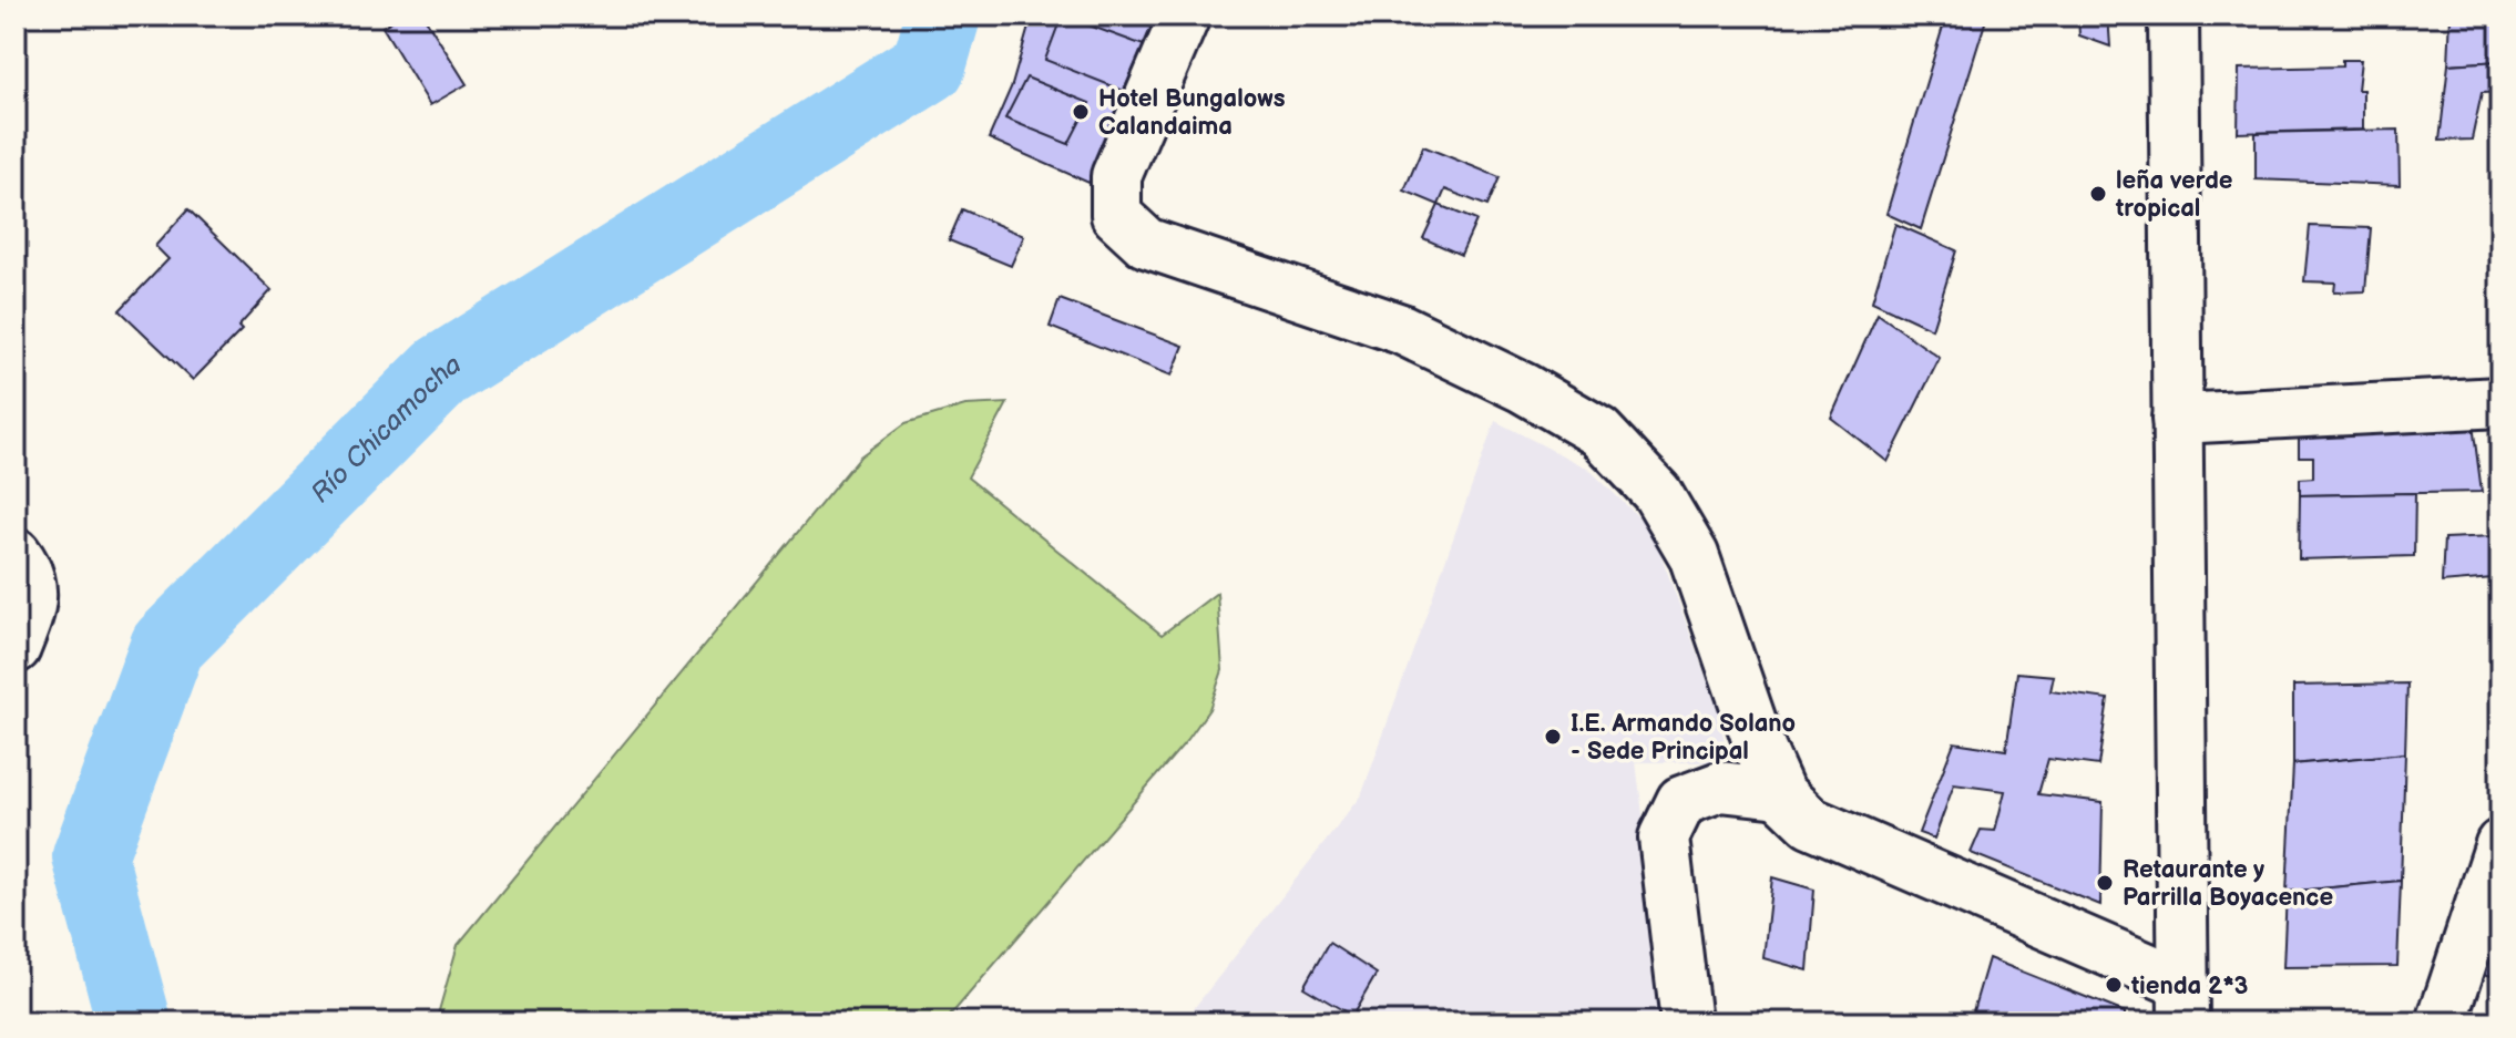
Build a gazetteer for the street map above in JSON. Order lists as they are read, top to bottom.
{
  "water": ["Río Chicamocha"],
  "places": [
    "Hotel Bungalows Calandaima",
    "leña verde tropical",
    "I.E. Armando Solano - Sede Principal",
    "Retaurante y Parrilla Boyacence",
    "tienda 2*3"
  ]
}
